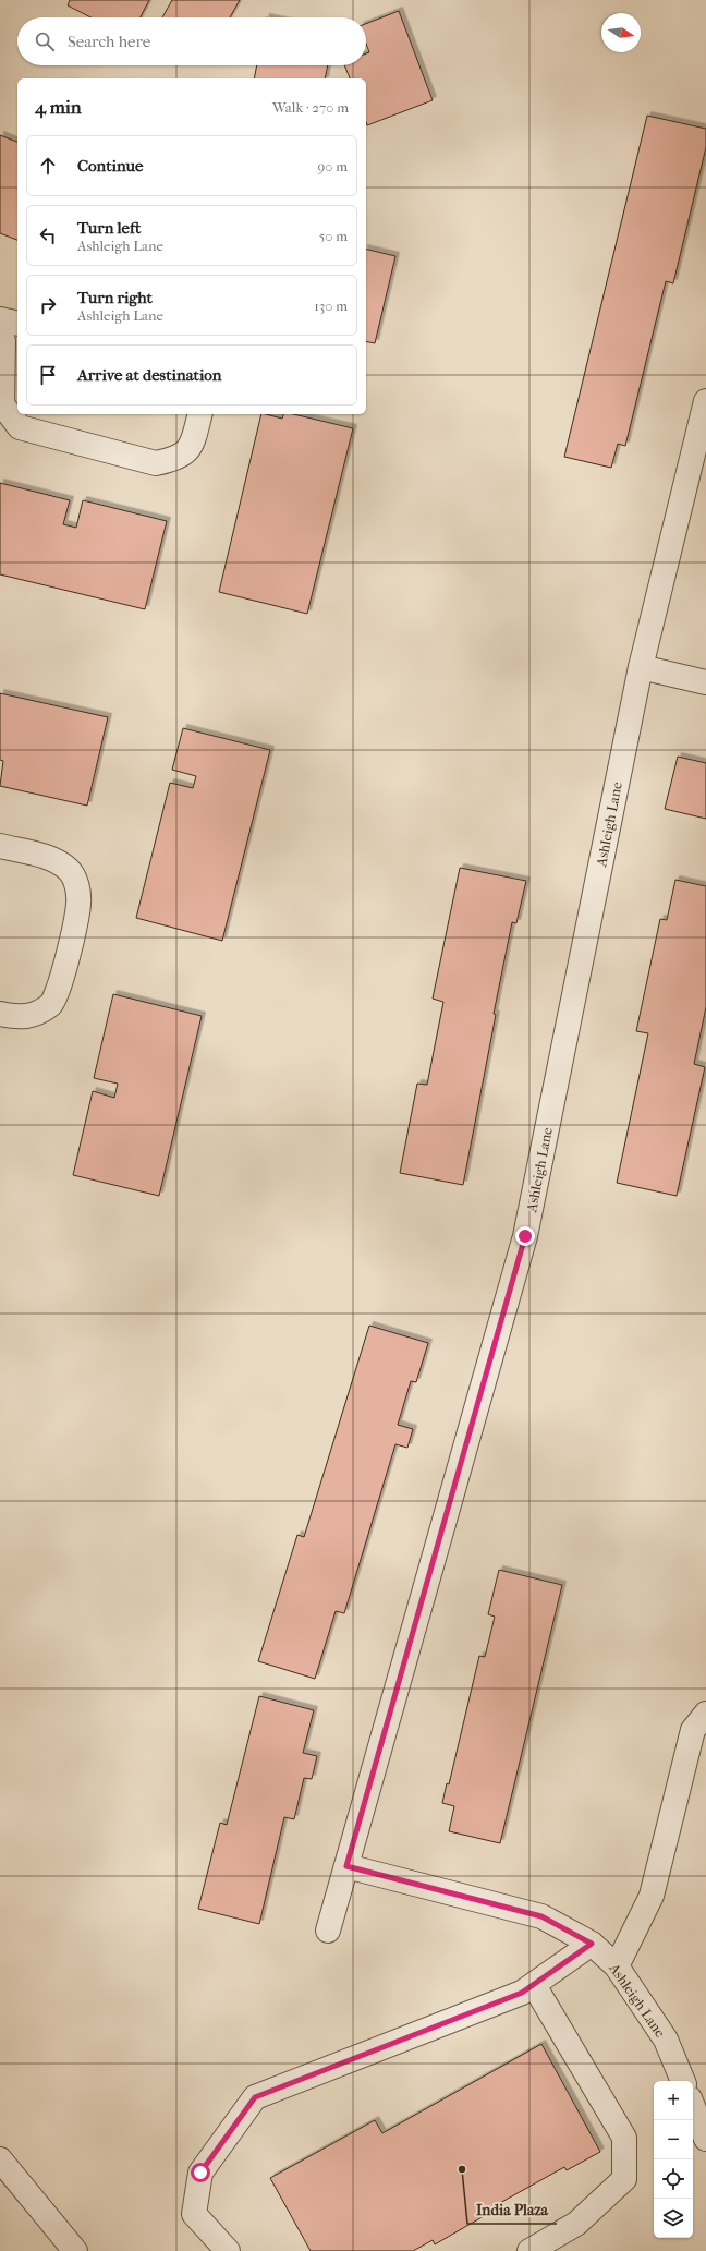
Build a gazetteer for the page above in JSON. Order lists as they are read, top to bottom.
{
  "streets": {
    "street": ["Ashleigh Lane"]
  },
  "places": ["India Plaza"],
  "north": "right",
  "page": {
    "search": "Search here",
    "heading": ["4 min", "Walk · 270 m"],
    "list": [
      ["Continue", "90 m"],
      ["Turn left", "Ashleigh Lane", "50 m"],
      ["Turn right", "Ashleigh Lane", "130 m"],
      "Arrive at destination"
    ],
    "map_buttons": ["+", "−"]
  }
}
